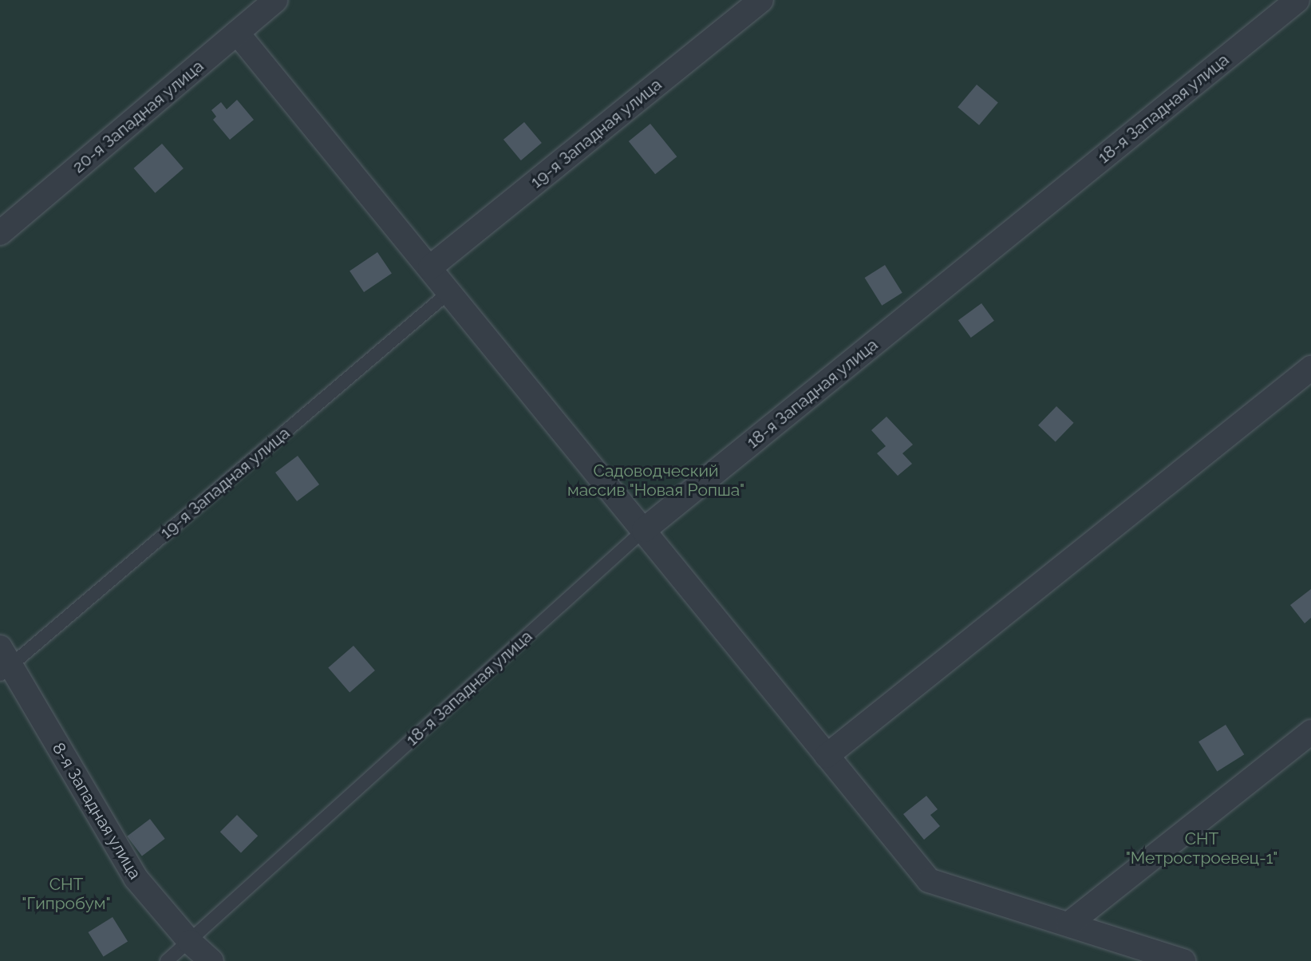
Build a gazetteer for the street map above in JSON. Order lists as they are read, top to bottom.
{
  "streets": {
    "street": [
      "18-я Западная улица",
      "20-я Западная улица",
      "19-я Западная улица",
      "8-я Западная улица"
    ]
  },
  "crossings": [
    ["18-я Западная улица", "8-я Западная улица"],
    ["19-я Западная улица", "8-я Западная улица"]
  ],
  "parks": ["Садоводческий массив \"Новая Ропша\"", "СНТ \"Метростроевец-1\"", "СНТ \"Гипробум\""]
}
